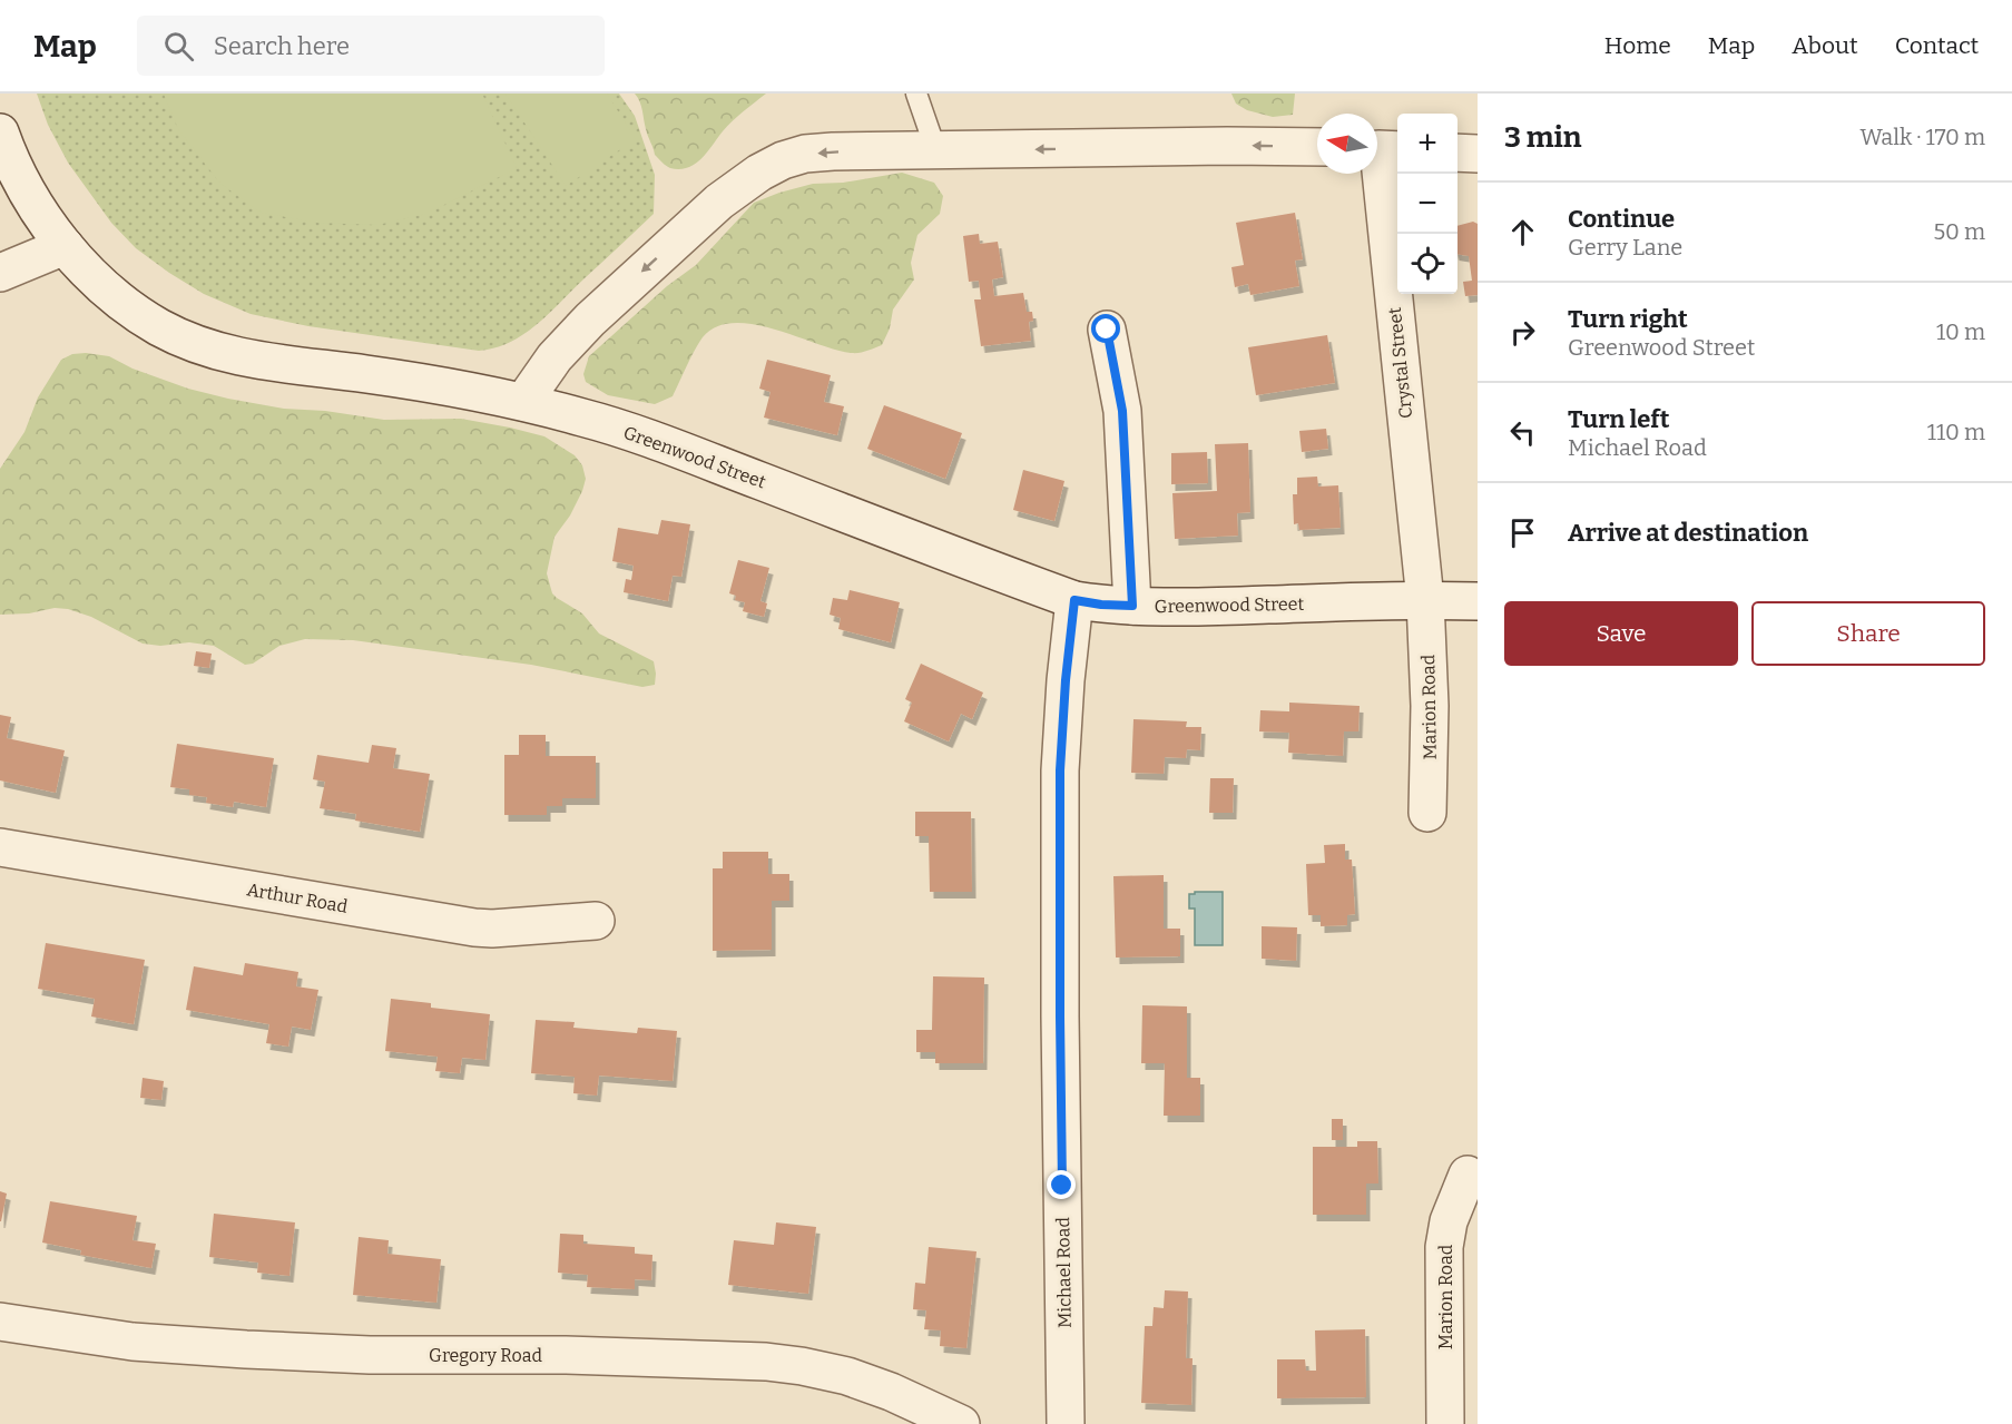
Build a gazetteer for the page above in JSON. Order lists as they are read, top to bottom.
{
  "streets": {
    "street": [
      "Crystal Street",
      "Greenwood Street",
      "Marion Road",
      "Arthur Road",
      "Michael Road",
      "Gregory Road"
    ]
  },
  "crossings": [
    ["Crystal Street", "Greenwood Street"],
    ["Crystal Street", "Marion Road"],
    ["Greenwood Street", "Marion Road"],
    ["Greenwood Street", "Michael Road"]
  ],
  "north": "left",
  "page": {
    "header": "Map",
    "search": "Search here",
    "nav": [
      "Home",
      "Map",
      "About",
      "Contact"
    ],
    "heading": ["3 min", "Walk · 170 m"],
    "map_buttons": ["+", "−"],
    "list": [
      ["Continue", "Gerry Lane", "50 m"],
      ["Turn right", "Greenwood Street", "10 m"],
      ["Turn left", "Michael Road", "110 m"],
      "Arrive at destination"
    ],
    "buttons": ["Save", "Share"]
  }
}
